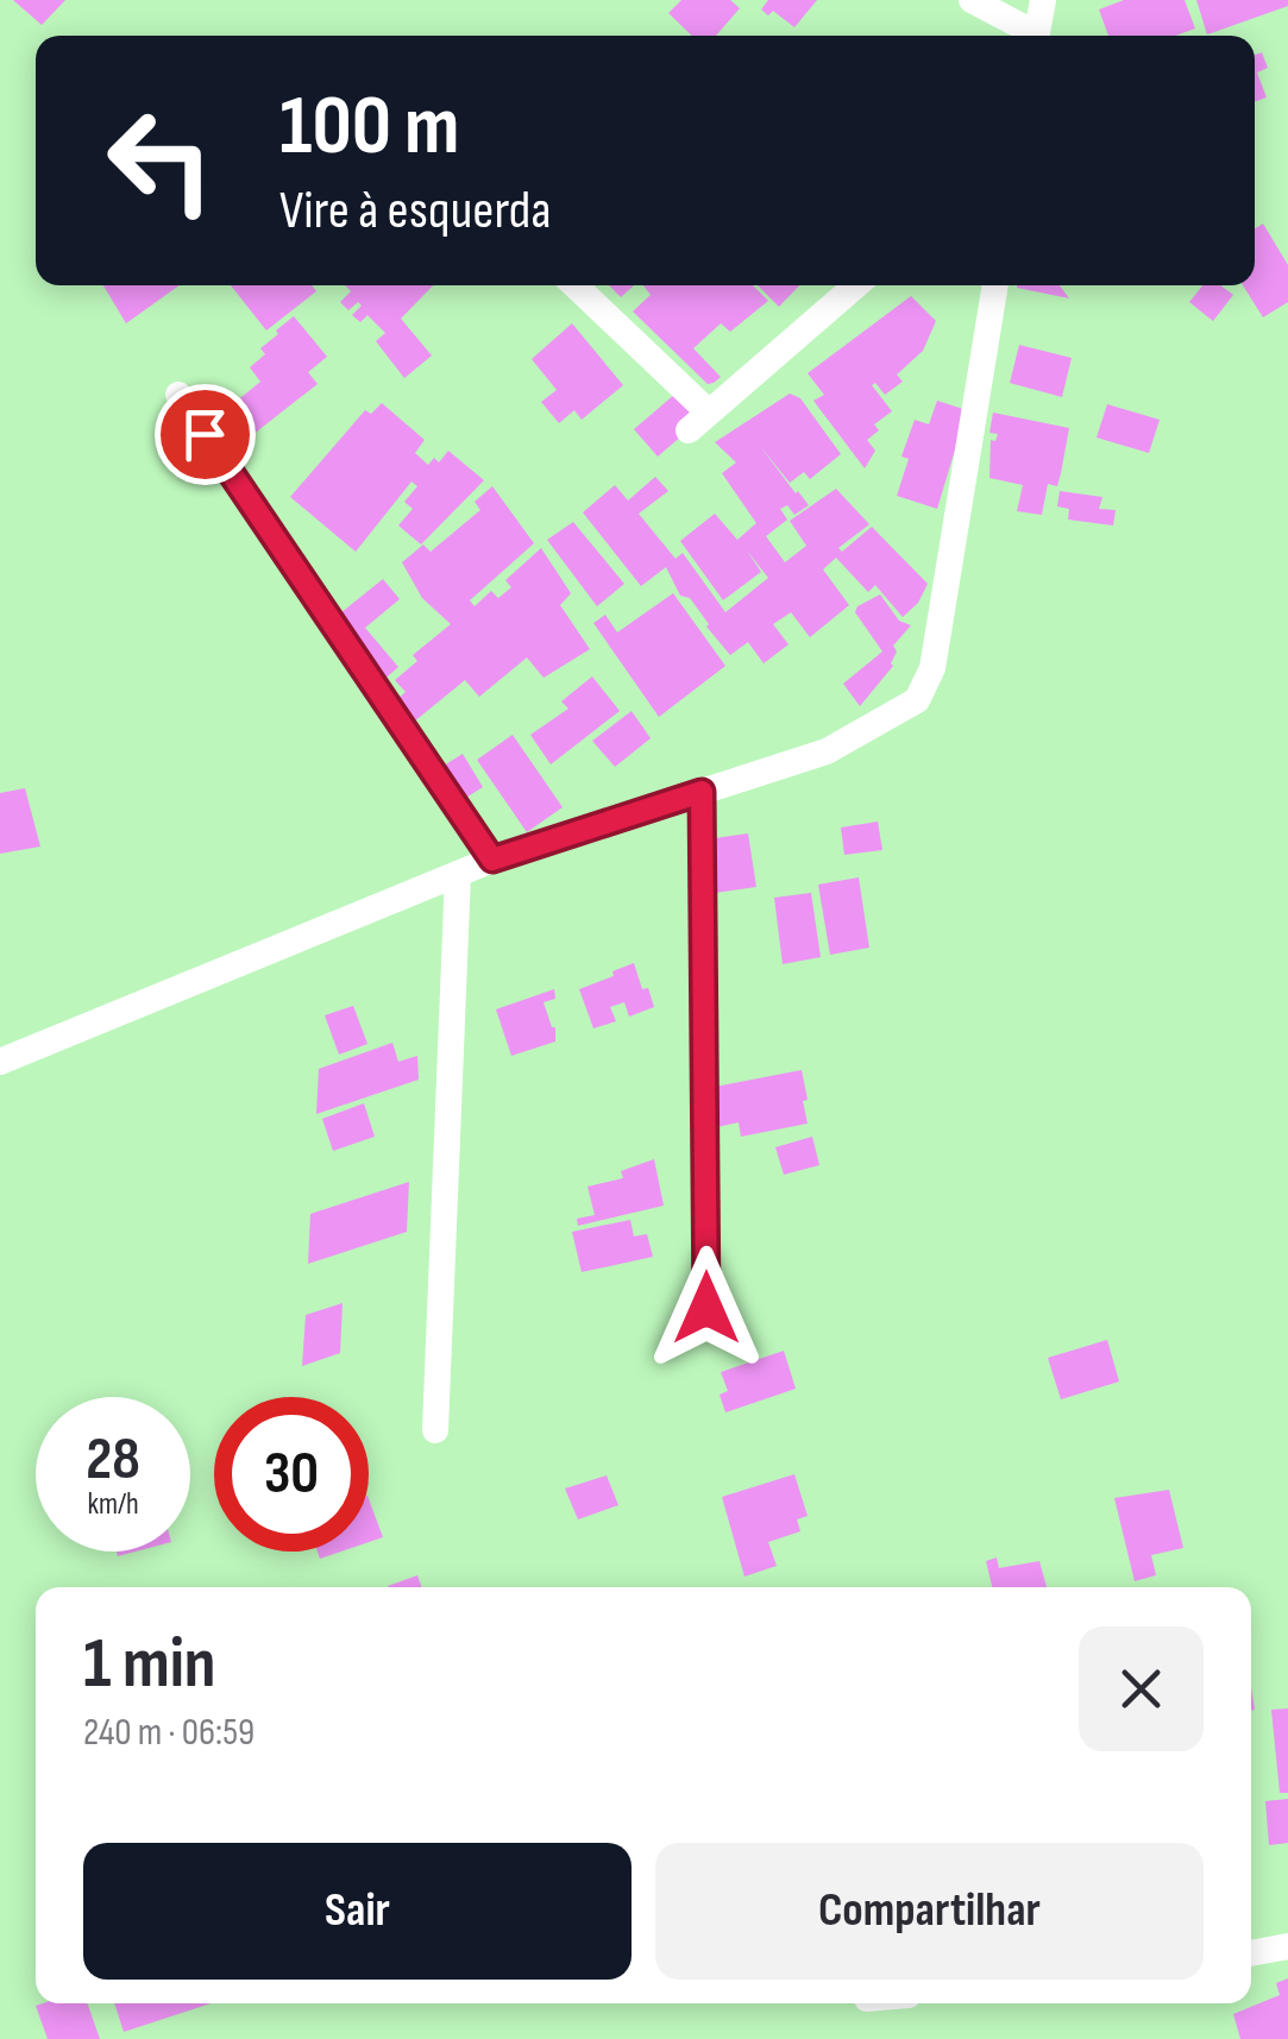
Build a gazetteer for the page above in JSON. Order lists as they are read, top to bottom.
{
  "page": {
    "turn": ["100 m", "Vire à esquerda"],
    "speed": "28 km/h",
    "limit": "30",
    "heading": ["1 min", "240 m · 06:59"],
    "buttons": ["Sair", "Compartilhar"]
  }
}
